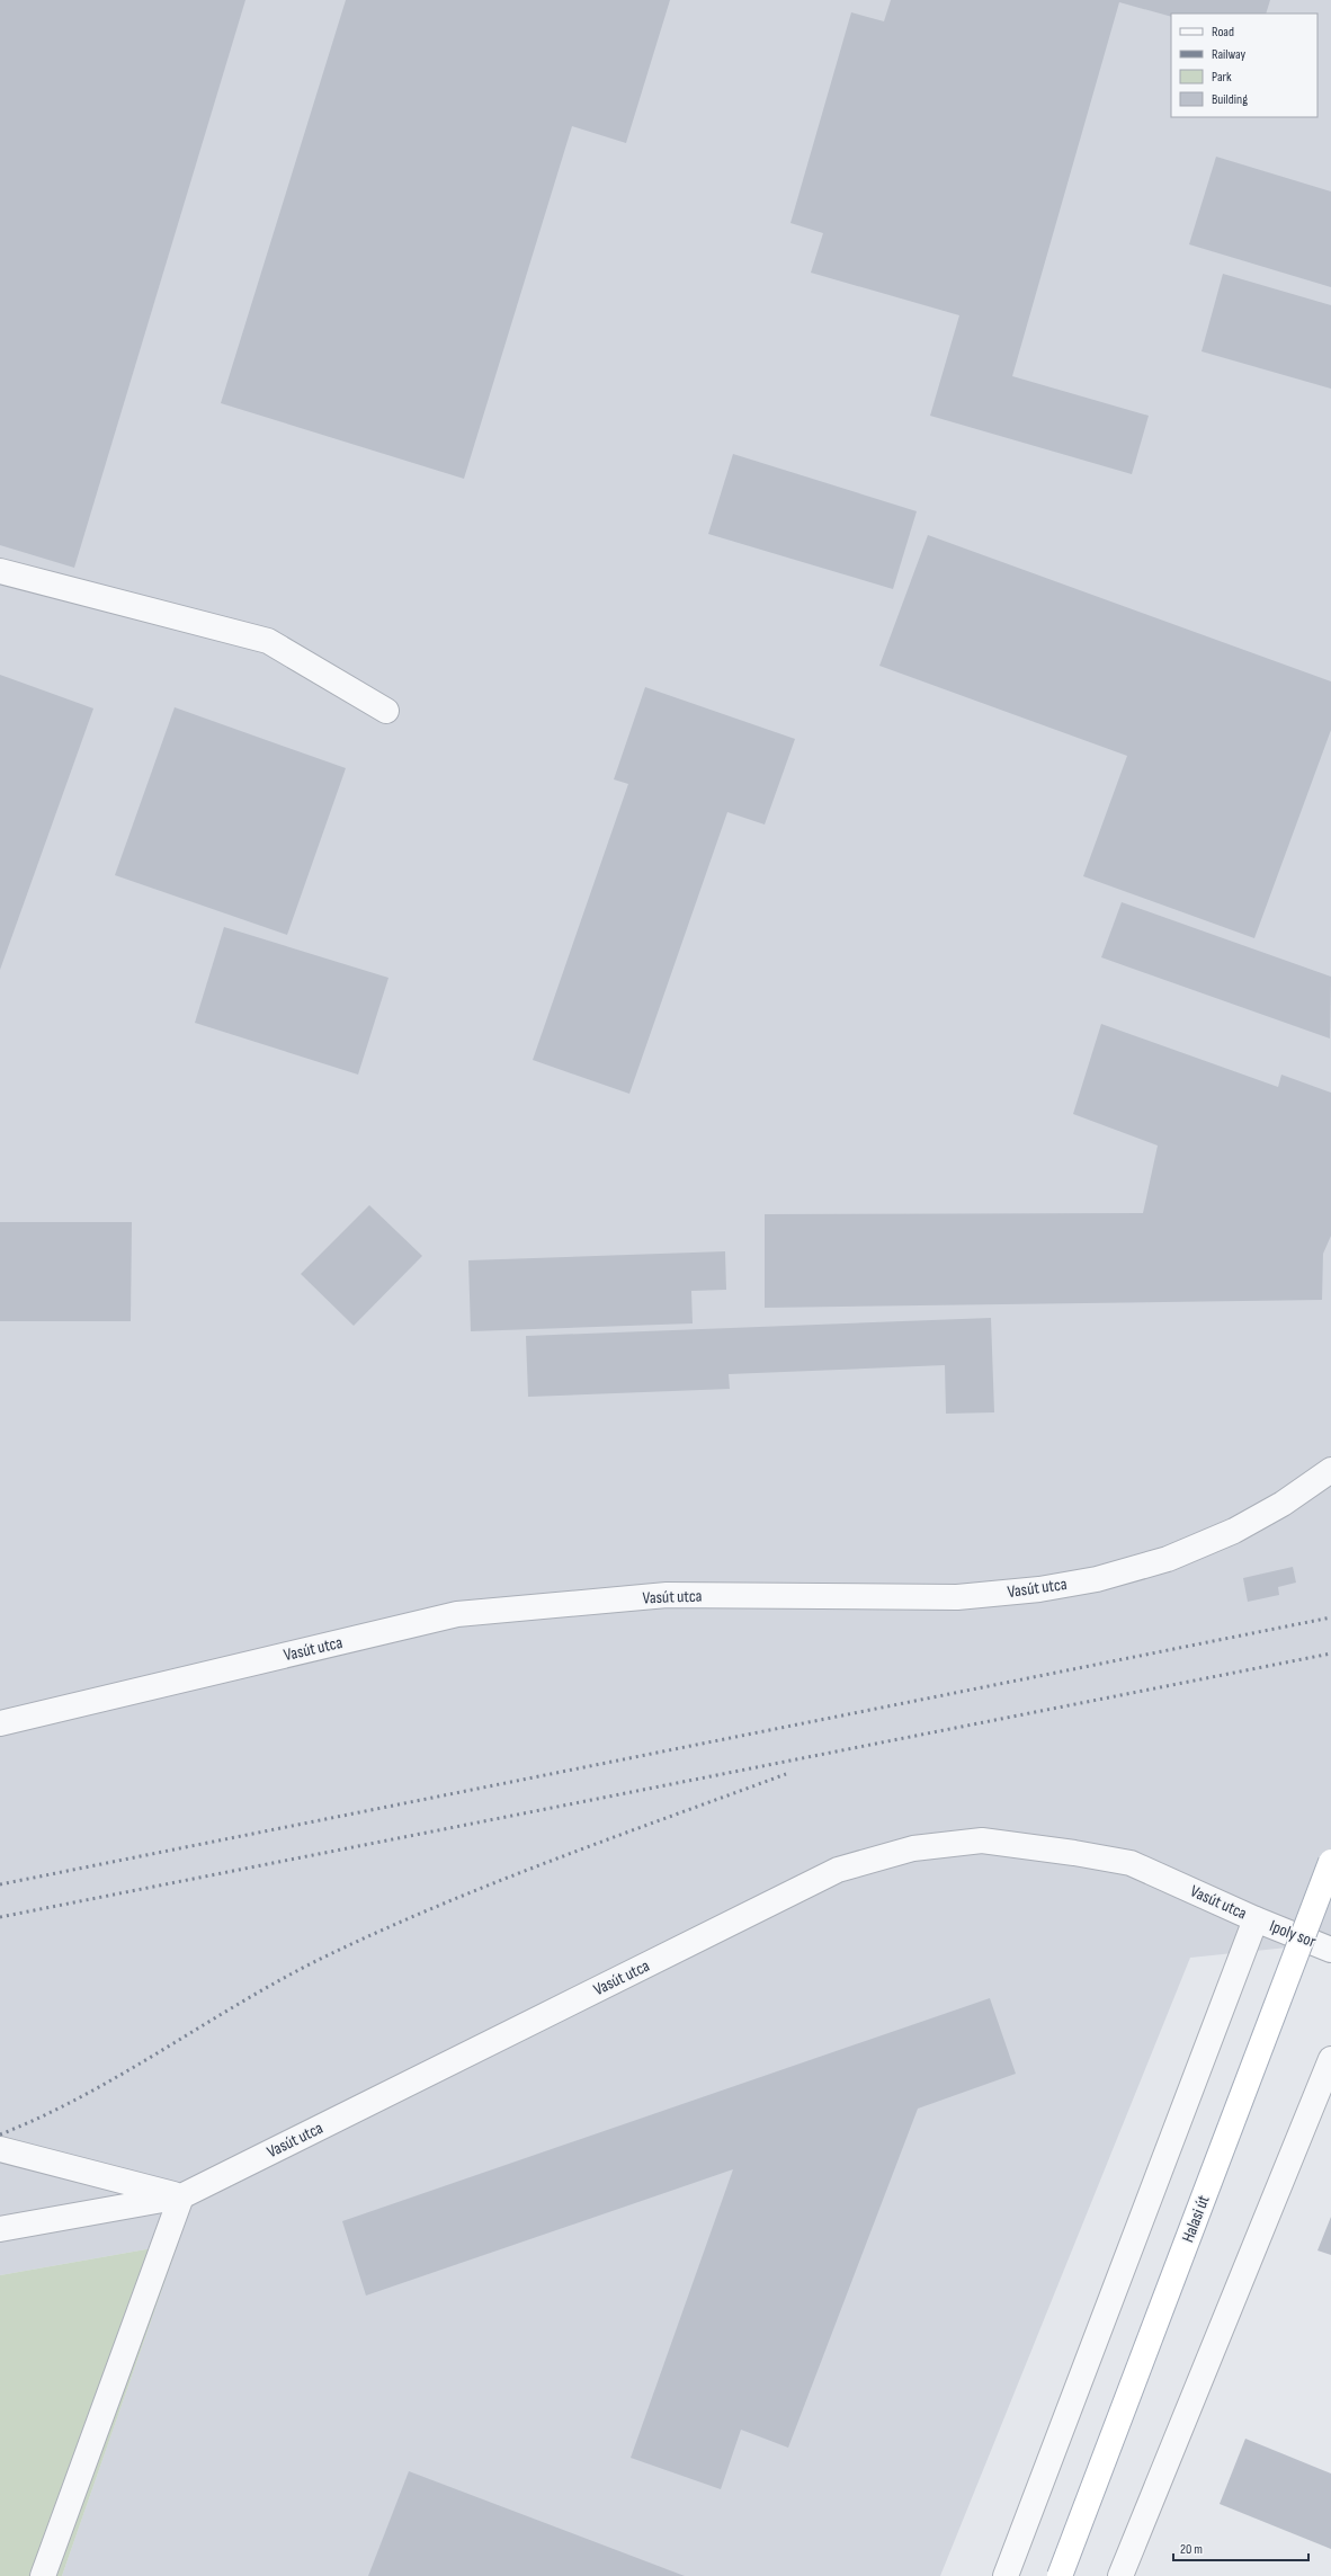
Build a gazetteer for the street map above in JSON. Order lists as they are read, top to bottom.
{
  "streets": {
    "main road": ["Halasi út"],
    "street": ["Vasút utca", "Ipoly sor"]
  },
  "crossings": [
    ["Vasút utca", "Ipoly sor"]
  ],
  "legend": [
    "Road",
    "Railway",
    "Park",
    "Building"
  ],
  "scale_bar": "20 m"
}
